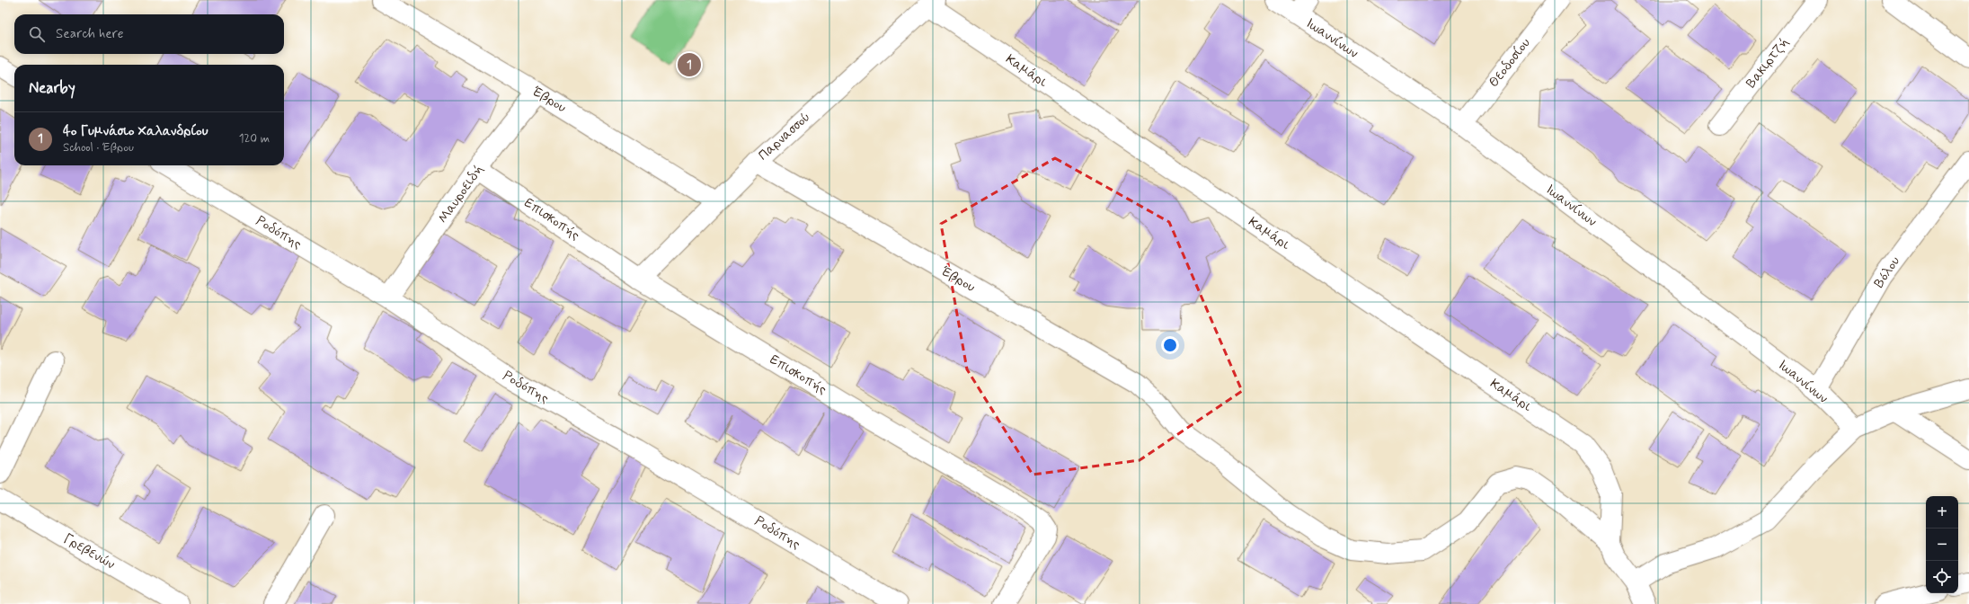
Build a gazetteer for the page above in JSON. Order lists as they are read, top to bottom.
{
  "streets": {
    "street": [
      "Ιωαννίνων",
      "Θεοδοσίου",
      "Βακιρτζή",
      "Καμάρι",
      "Έβρου",
      "Παρνασσού",
      "Μαυροειδή",
      "Επισκοπής",
      "Ροδόπης",
      "Βόλου",
      "Γρεβενών"
    ]
  },
  "crossings": [
    ["Ιωαννίνων", "Θεοδοσίου"],
    ["Ιωαννίνων", "Βόλου"],
    ["Καμάρι", "Έβρου"],
    ["Καμάρι", "Παρνασσού"],
    ["Έβρου", "Παρνασσού"],
    ["Έβρου", "Μαυροειδή"],
    ["Παρνασσού", "Επισκοπής"],
    ["Μαυροειδή", "Επισκοπής"],
    ["Μαυροειδή", "Ροδόπης"]
  ],
  "page": {
    "search": "Search here",
    "pins": "1",
    "heading": "Nearby",
    "list": [
      {
        "mark": "1",
        "name": "4ο Γυμνάσιο Χαλανδρίου",
        "note": "School · Έβρου",
        "value": "120 m"
      }
    ],
    "map_buttons": ["+", "−"]
  }
}
